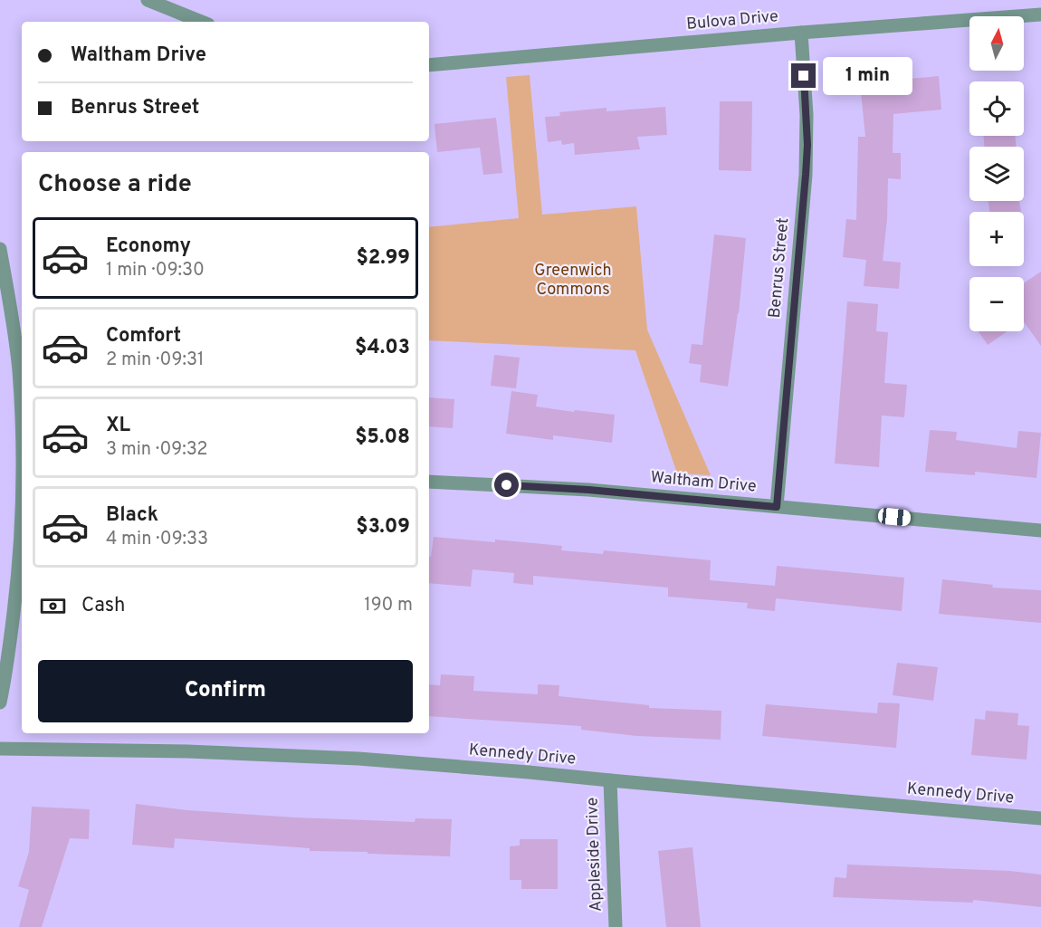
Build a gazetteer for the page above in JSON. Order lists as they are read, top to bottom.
{
  "streets": {
    "street": [
      "Bulova Drive",
      "Benrus Street",
      "Waltham Drive",
      "Kennedy Drive",
      "Appleside Drive"
    ]
  },
  "crossings": [
    ["Bulova Drive", "Benrus Street"],
    ["Benrus Street", "Waltham Drive"],
    ["Kennedy Drive", "Appleside Drive"]
  ],
  "parks": ["Greenwich Commons"],
  "north": "top",
  "page": {
    "map_buttons": ["+", "−"],
    "banner": ["Waltham Drive", "Benrus Street"],
    "bubble": "1 min",
    "heading": "Choose a ride",
    "list": [
      {
        "name": "Economy",
        "note": "1 min · 09:30",
        "value": "$2.99"
      },
      {
        "name": "Comfort",
        "note": "2 min · 09:31",
        "value": "$4.03"
      },
      {
        "name": "XL",
        "note": "3 min · 09:32",
        "value": "$5.08"
      },
      {
        "name": "Black",
        "note": "4 min · 09:33",
        "value": "$3.09"
      }
    ],
    "pay": ["Cash", "190 m"],
    "buttons": "Confirm"
  }
}
